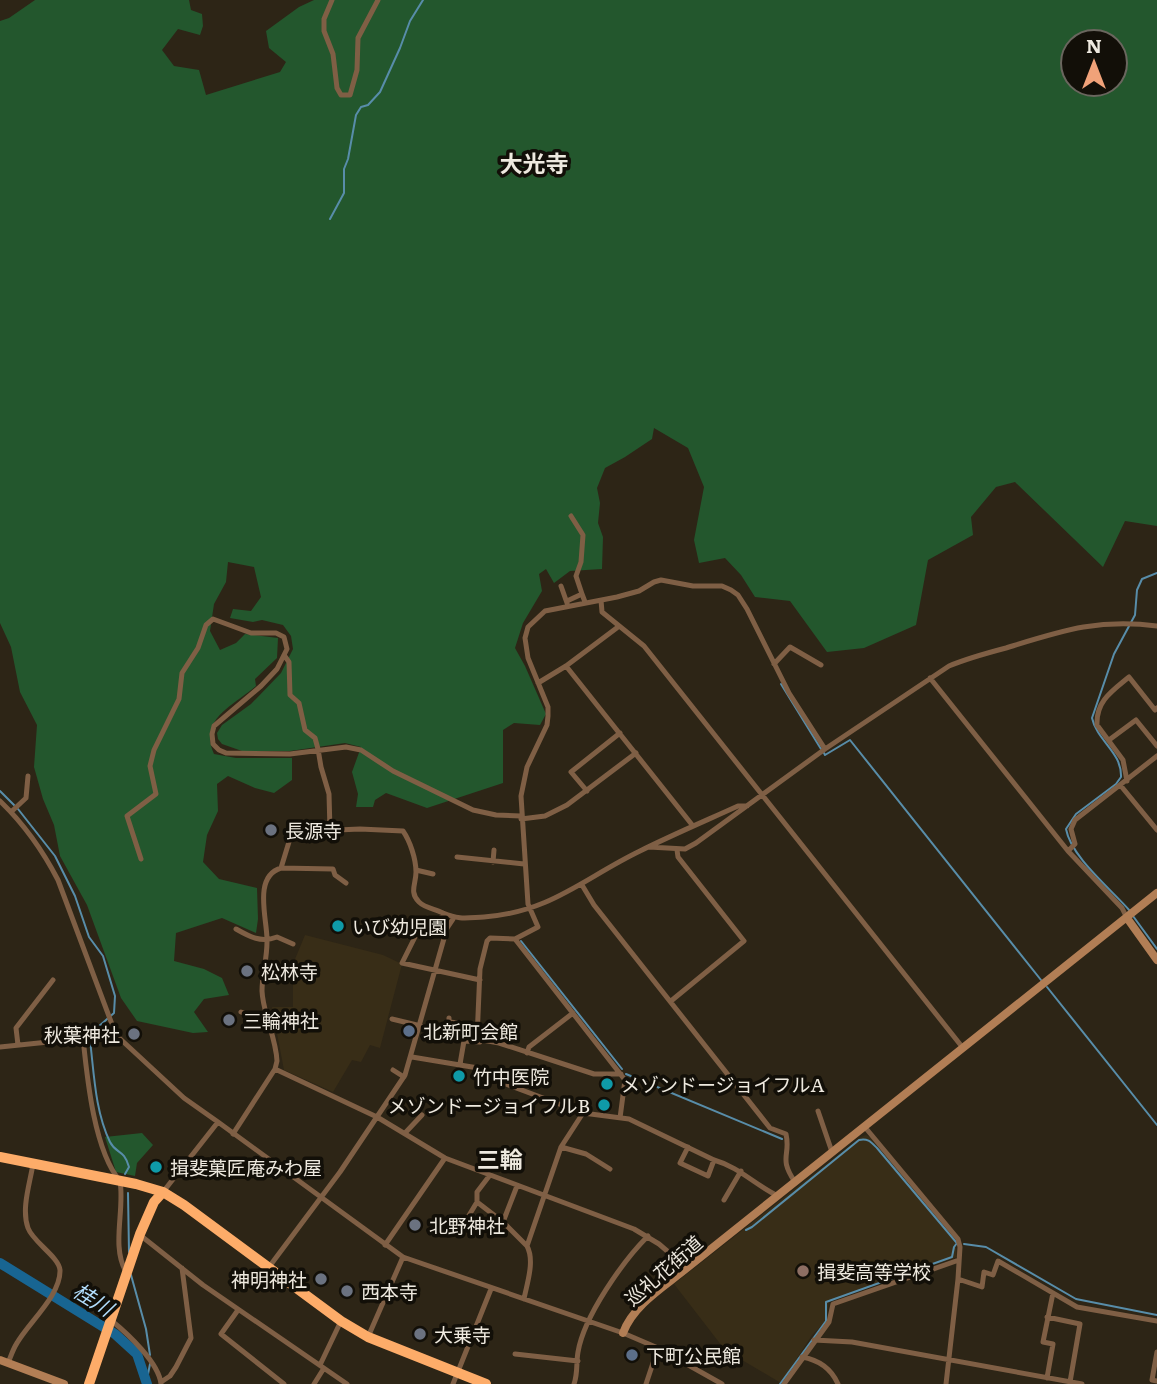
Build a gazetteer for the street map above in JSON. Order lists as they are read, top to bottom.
{
  "streets": {
    "street": ["巡礼花街道"]
  },
  "districts": ["大光寺", "三輪"],
  "water": ["桂川"],
  "places": [
    "長源寺",
    "いび幼児園",
    "松林寺",
    "三輪神社",
    "北新町会館",
    "秋葉神社",
    "竹中医院",
    "メゾンドージョイフルA",
    "メゾンドージョイフルB",
    "揖斐菓匠庵みわ屋",
    "北野神社",
    "揖斐高等学校",
    "神明神社",
    "西本寺",
    "大乗寺",
    "下町公民館"
  ],
  "north": "top"
}
